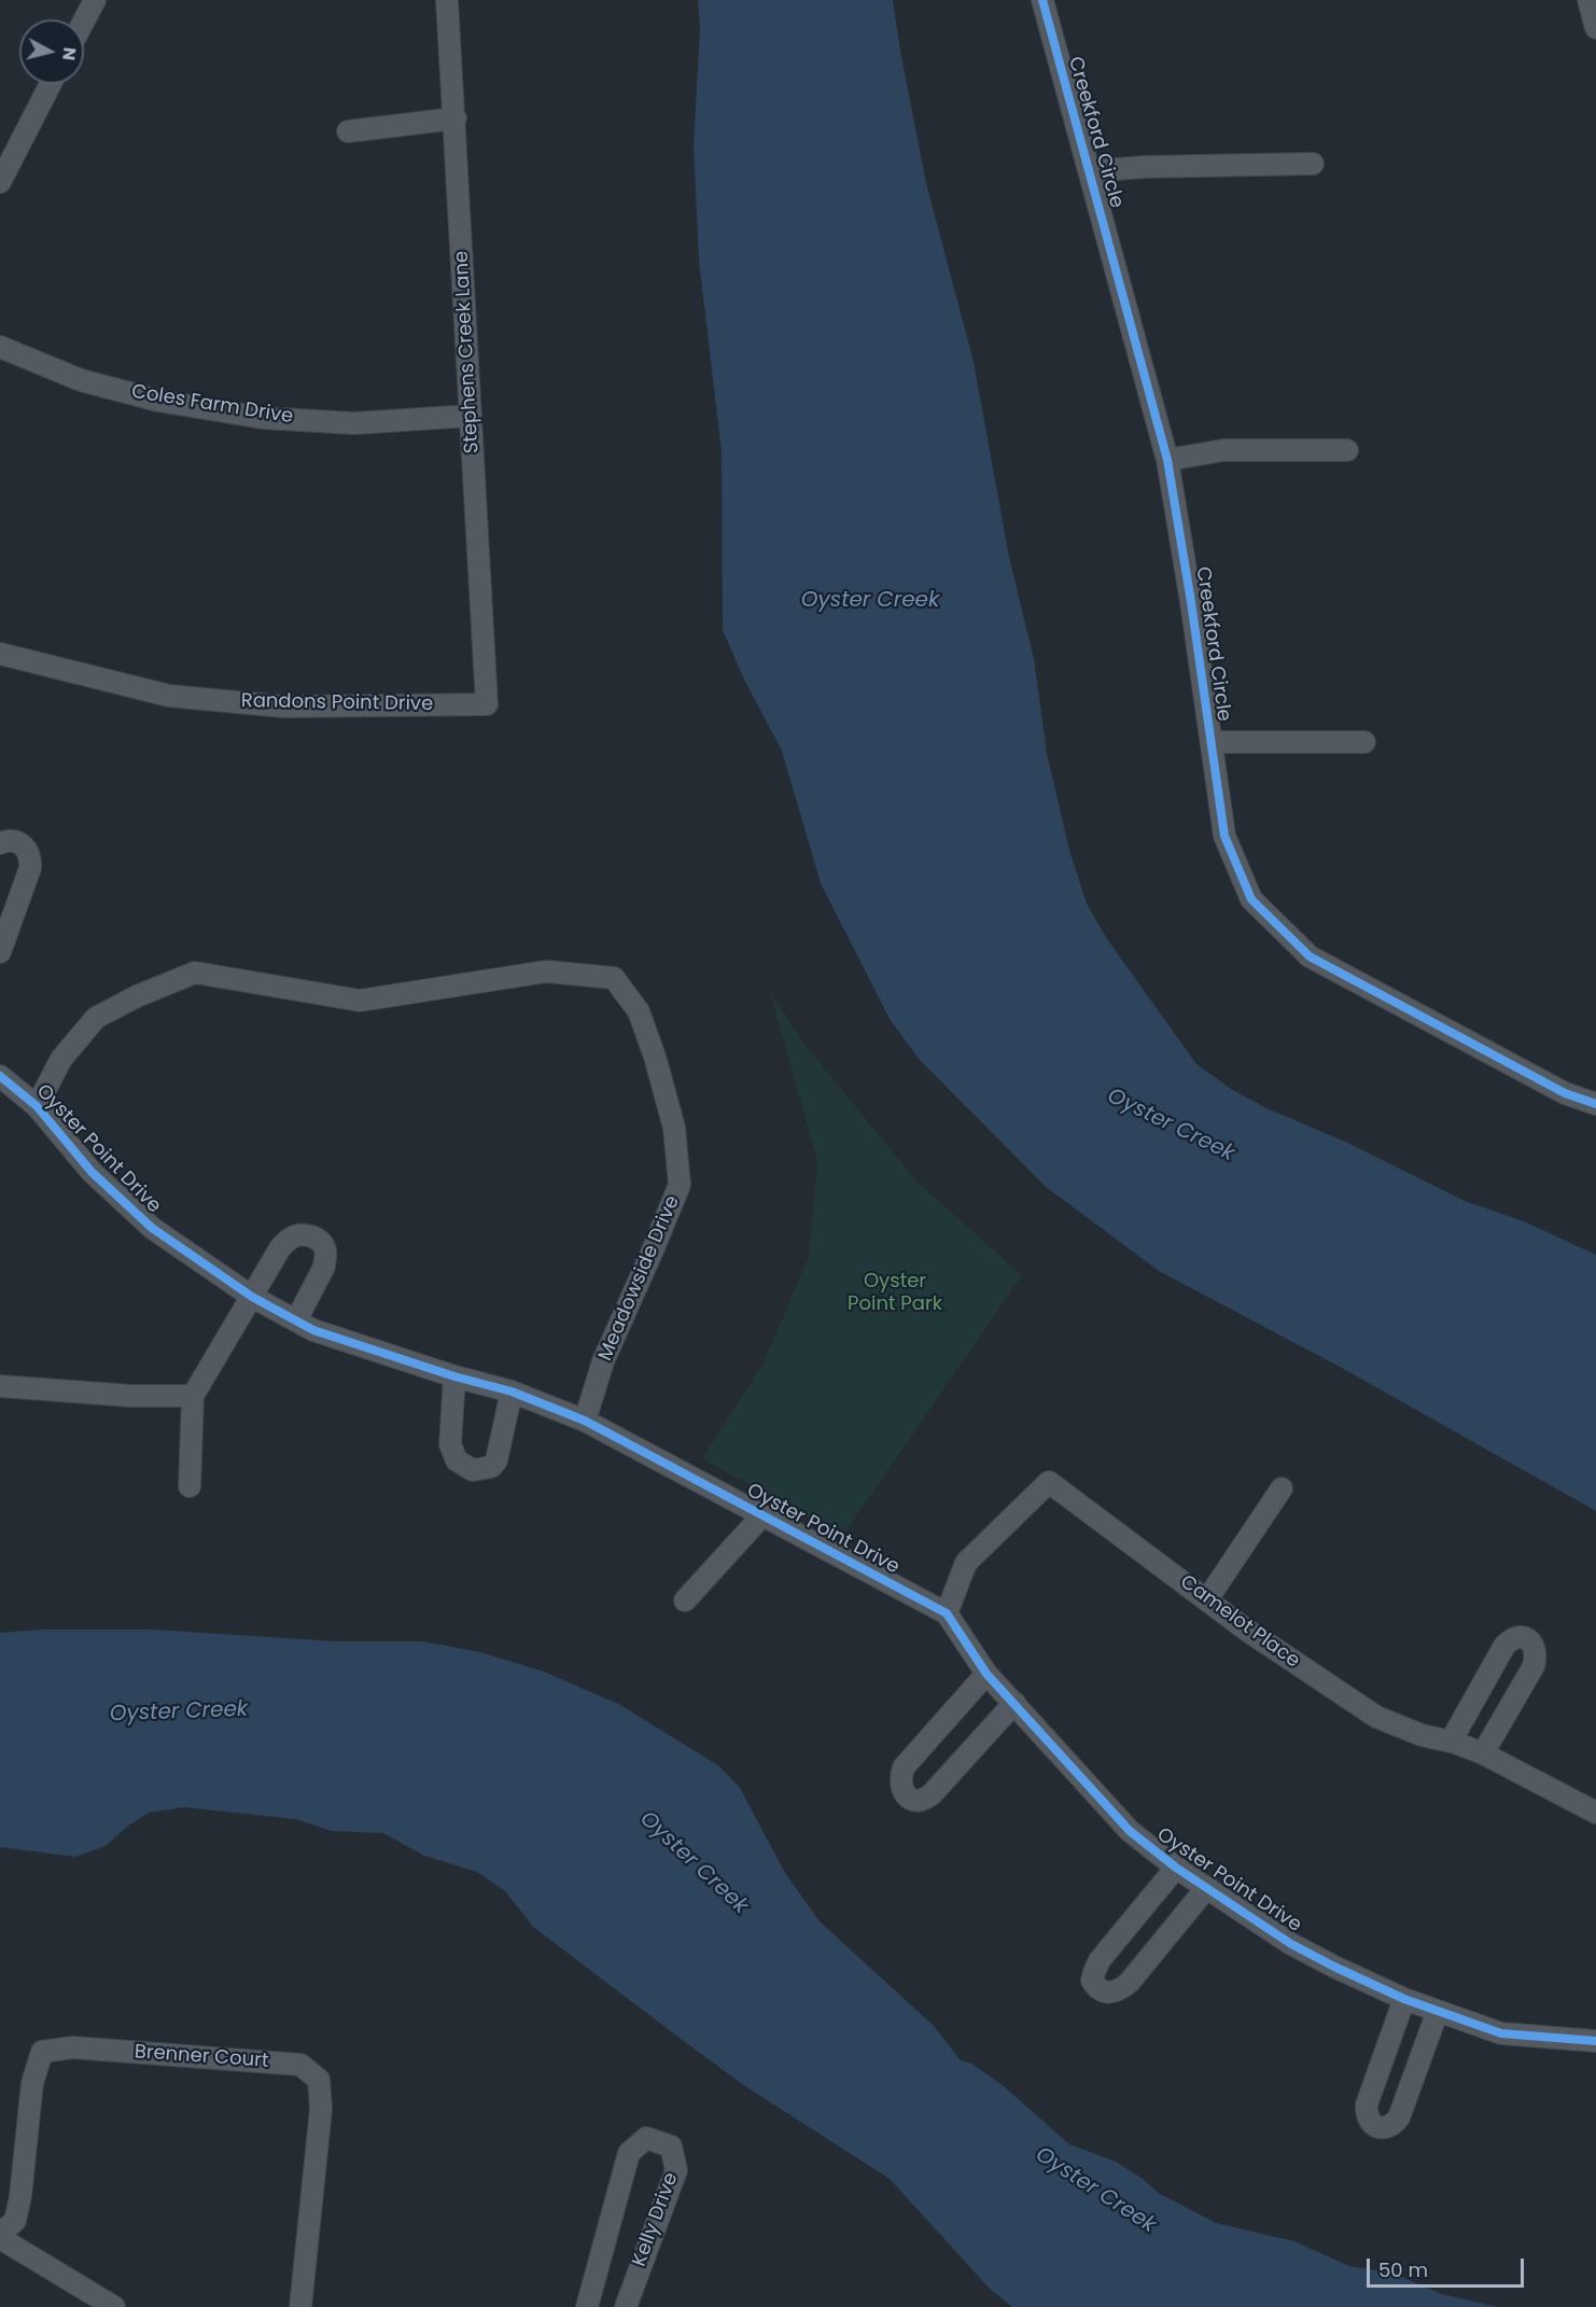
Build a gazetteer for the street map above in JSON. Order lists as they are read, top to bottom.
{
  "streets": {
    "street": [
      "Creekford Circle",
      "Stephens Creek Lane",
      "Coles Farm Drive",
      "Randons Point Drive",
      "Oyster Point Drive",
      "Meadowside Drive",
      "Camelot Place",
      "Brenner Court",
      "Kelly Drive"
    ]
  },
  "crossings": [
    ["Stephens Creek Lane", "Coles Farm Drive"],
    ["Stephens Creek Lane", "Randons Point Drive"],
    ["Oyster Point Drive", "Meadowside Drive"],
    ["Oyster Point Drive", "Camelot Place"]
  ],
  "water": ["Oyster Creek"],
  "parks": ["Oyster Point Park"],
  "scale_bar": "50 m",
  "north": "right"
}
